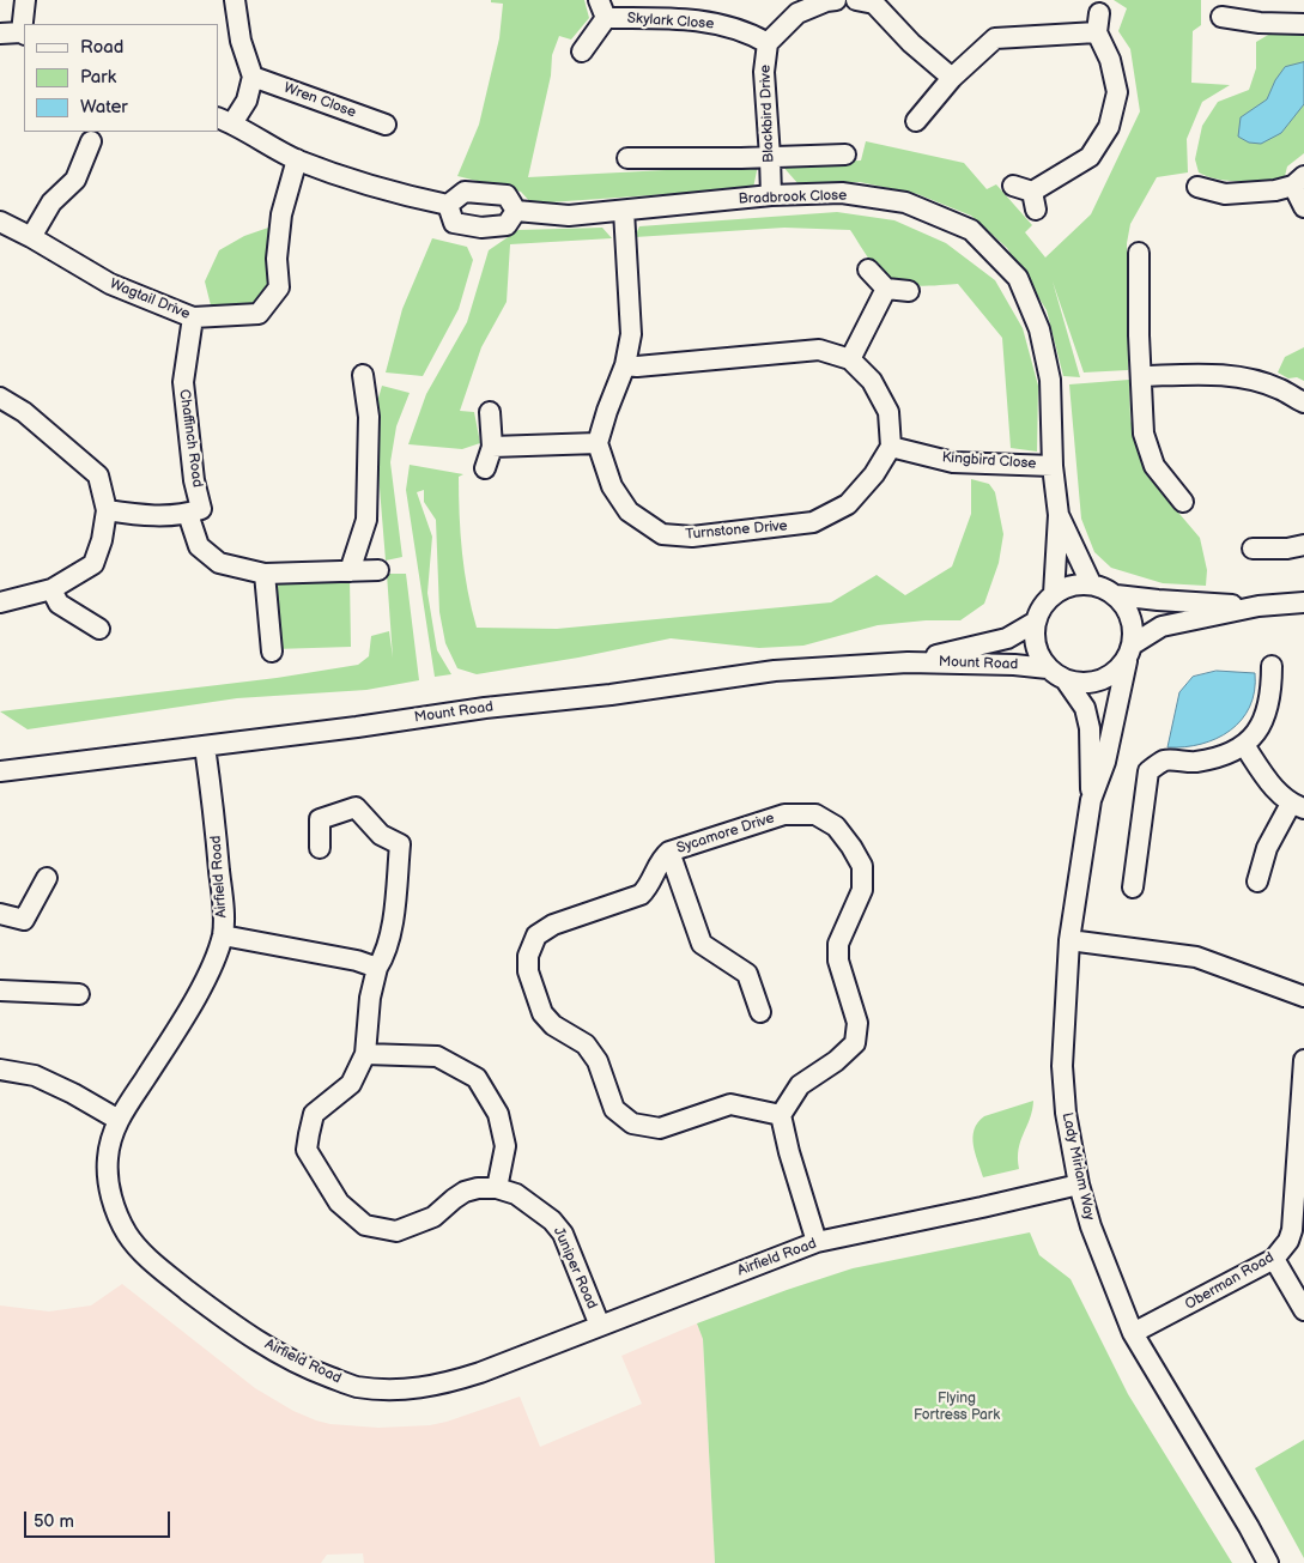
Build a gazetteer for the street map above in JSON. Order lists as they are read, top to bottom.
{
  "streets": {
    "street": [
      "Skylark Close",
      "Wren Close",
      "Blackbird Drive",
      "Bradbrook Close",
      "Wagtail Drive",
      "Chaffinch Road",
      "Kingbird Close",
      "Turnstone Drive",
      "Mount Road",
      "Sycamore Drive",
      "Airfield Road",
      "Lady Miriam Way",
      "Juniper Road",
      "Oberman Road"
    ]
  },
  "crossings": [
    ["Skylark Close", "Blackbird Drive"],
    ["Blackbird Drive", "Bradbrook Close"],
    ["Bradbrook Close", "Kingbird Close"],
    ["Bradbrook Close", "Mount Road"],
    ["Bradbrook Close", "Lady Miriam Way"],
    ["Wagtail Drive", "Chaffinch Road"],
    ["Kingbird Close", "Turnstone Drive"],
    ["Mount Road", "Airfield Road"],
    ["Mount Road", "Lady Miriam Way"],
    ["Airfield Road", "Lady Miriam Way"],
    ["Airfield Road", "Juniper Road"],
    ["Lady Miriam Way", "Oberman Road"]
  ],
  "parks": ["Flying Fortress Park"],
  "legend": ["Road", "Park", "Water"],
  "scale_bar": "50 m"
}
